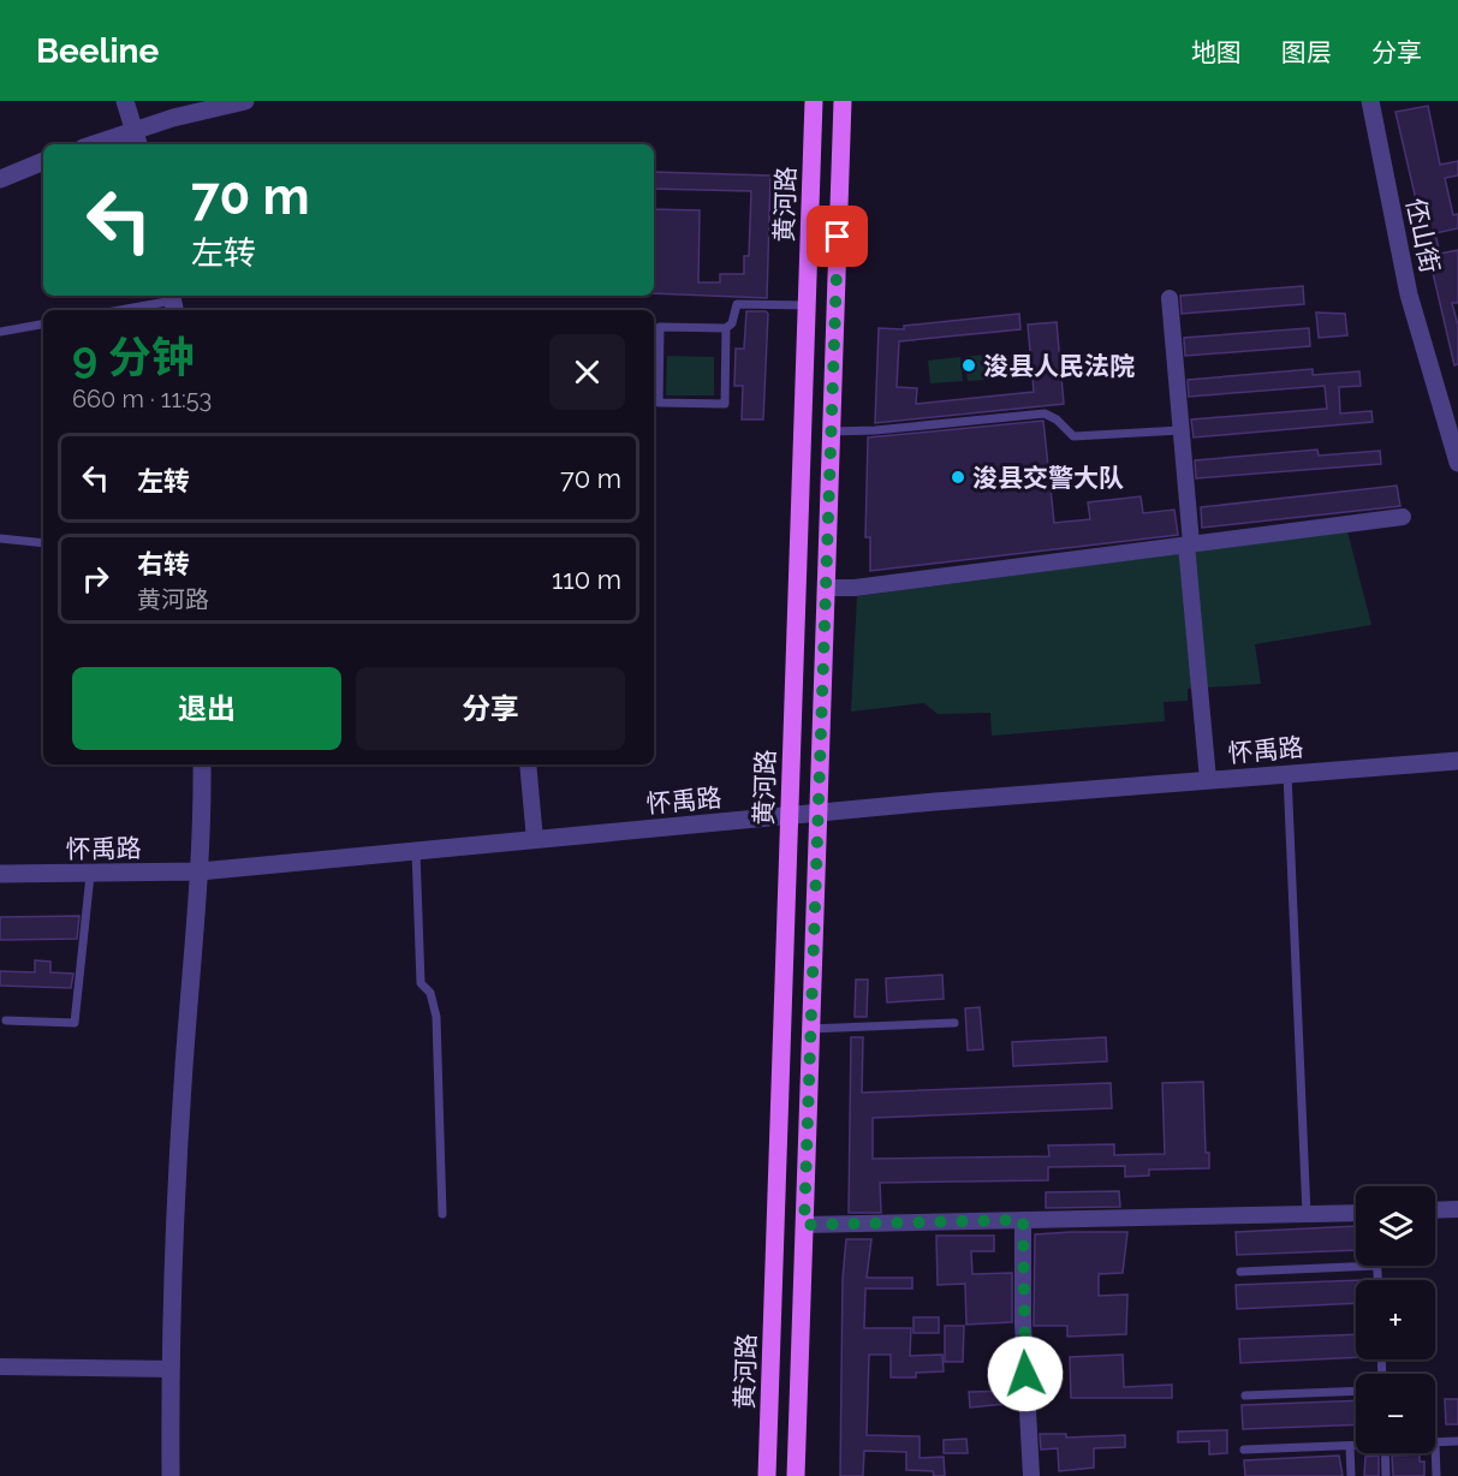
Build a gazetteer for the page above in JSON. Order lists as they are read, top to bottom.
{
  "streets": {
    "main road": ["黄河路"],
    "street": ["伾山街", "怀禹路"]
  },
  "crossings": [
    ["黄河路", "怀禹路"]
  ],
  "places": ["浚县人民法院", "浚县交警大队"],
  "page": {
    "header": "Beeline",
    "nav": ["地图", "图层", "分享"],
    "turn": ["70 m", "左转"],
    "heading": ["9 分钟", "660 m · 11:53"],
    "list": [
      {
        "name": "左转",
        "value": "70 m"
      },
      {
        "name": "右转",
        "note": "黄河路",
        "value": "110 m"
      }
    ],
    "buttons": ["退出", "分享"],
    "map_buttons": ["+", "−"]
  }
}
